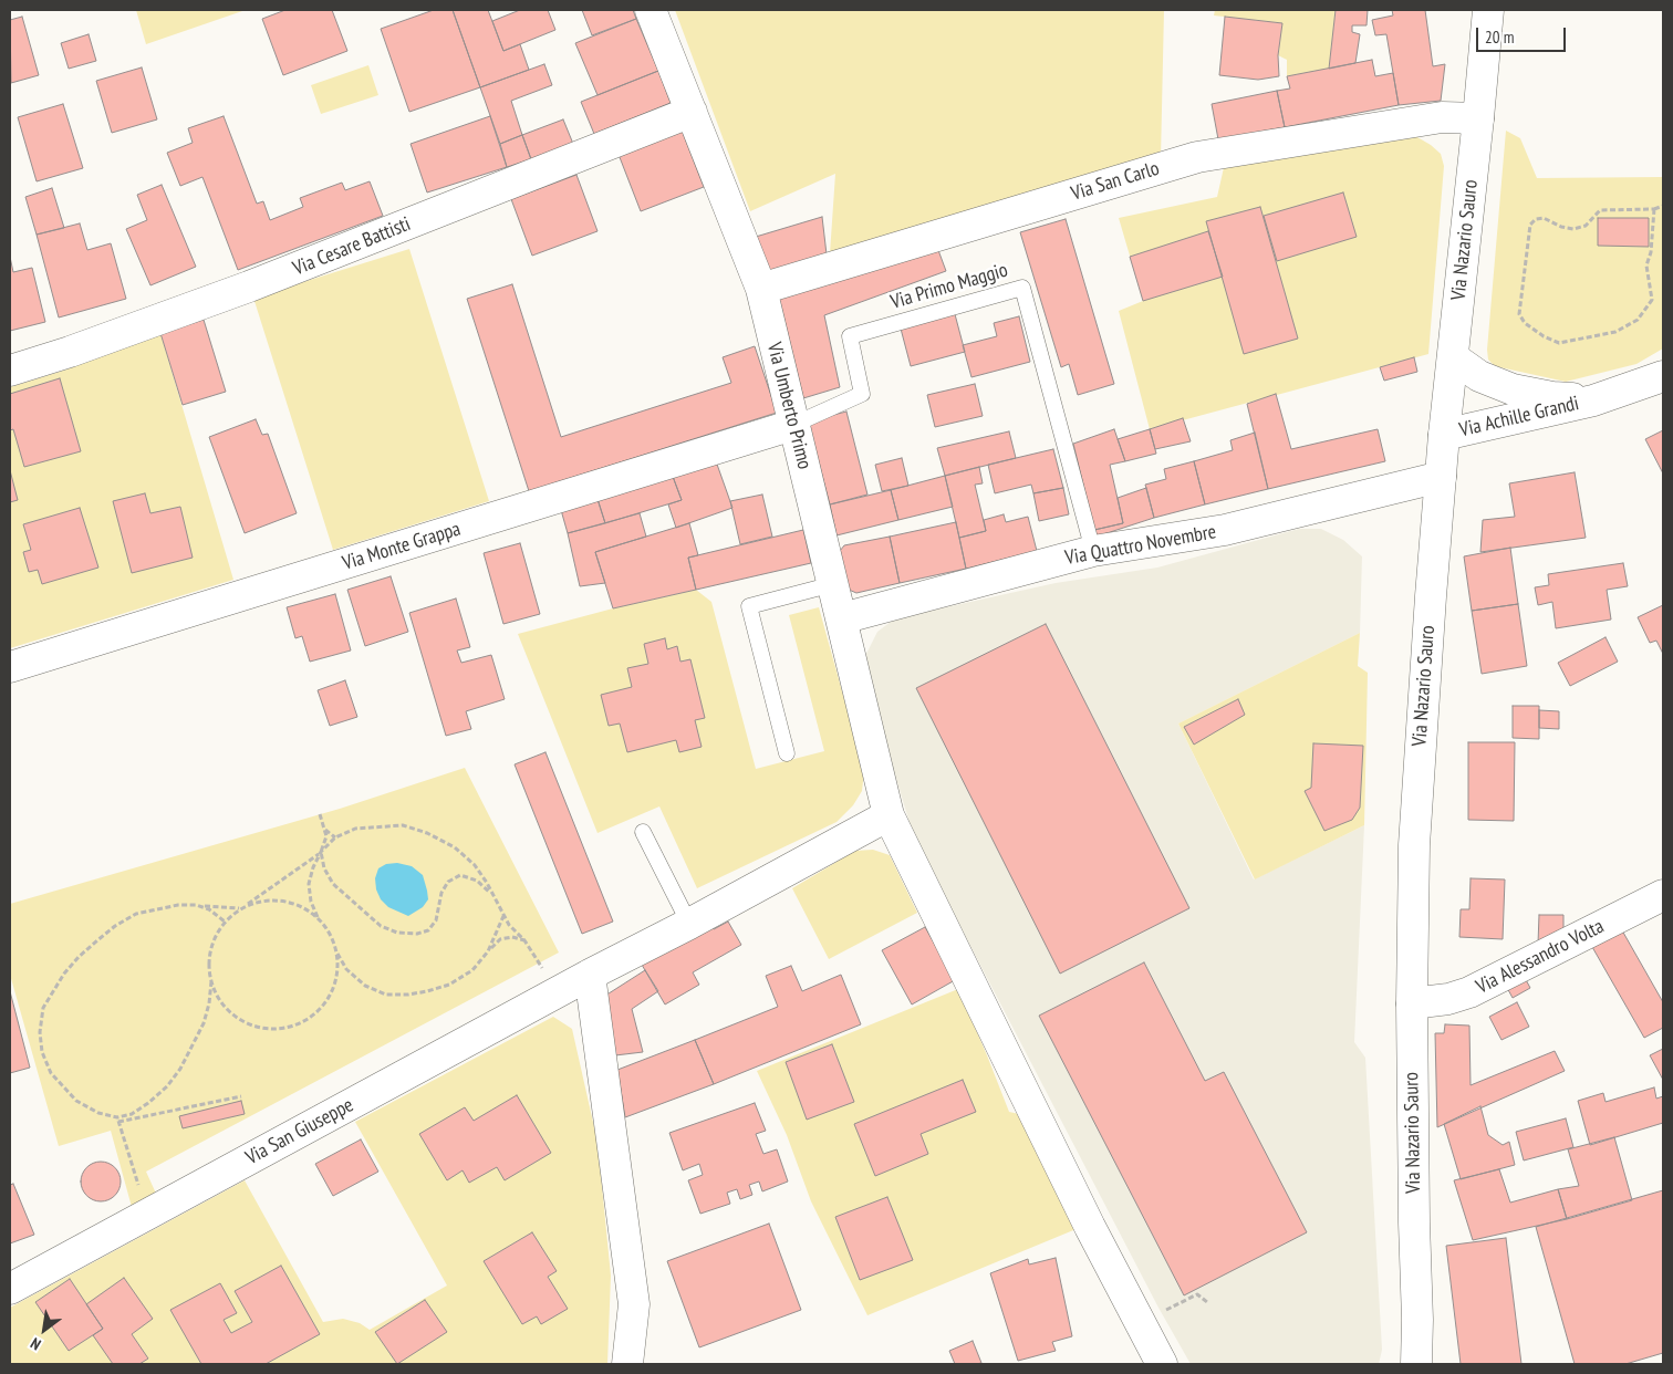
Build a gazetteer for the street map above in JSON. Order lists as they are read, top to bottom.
{
  "streets": {
    "street": [
      "Via San Carlo",
      "Via Nazario Sauro",
      "Via Cesare Battisti",
      "Via Umberto Primo",
      "Via Achille Grandi",
      "Via Quattro Novembre",
      "Via Monte Grappa",
      "Via Alessandro Volta",
      "Via San Giuseppe"
    ],
    "lane": ["Via Primo Maggio"]
  },
  "crossings": [
    ["Via San Carlo", "Via Nazario Sauro"],
    ["Via San Carlo", "Via Umberto Primo"],
    ["Via Nazario Sauro", "Via Achille Grandi"],
    ["Via Nazario Sauro", "Via Quattro Novembre"],
    ["Via Nazario Sauro", "Via Alessandro Volta"],
    ["Via Cesare Battisti", "Via Umberto Primo"],
    ["Via Primo Maggio", "Via Umberto Primo"],
    ["Via Primo Maggio", "Via Quattro Novembre"],
    ["Via Primo Maggio", "Via Monte Grappa"],
    ["Via Umberto Primo", "Via Quattro Novembre"],
    ["Via Umberto Primo", "Via Monte Grappa"],
    ["Via Umberto Primo", "Via San Giuseppe"]
  ],
  "scale_bar": "20 m",
  "north": "bottom left"
}
